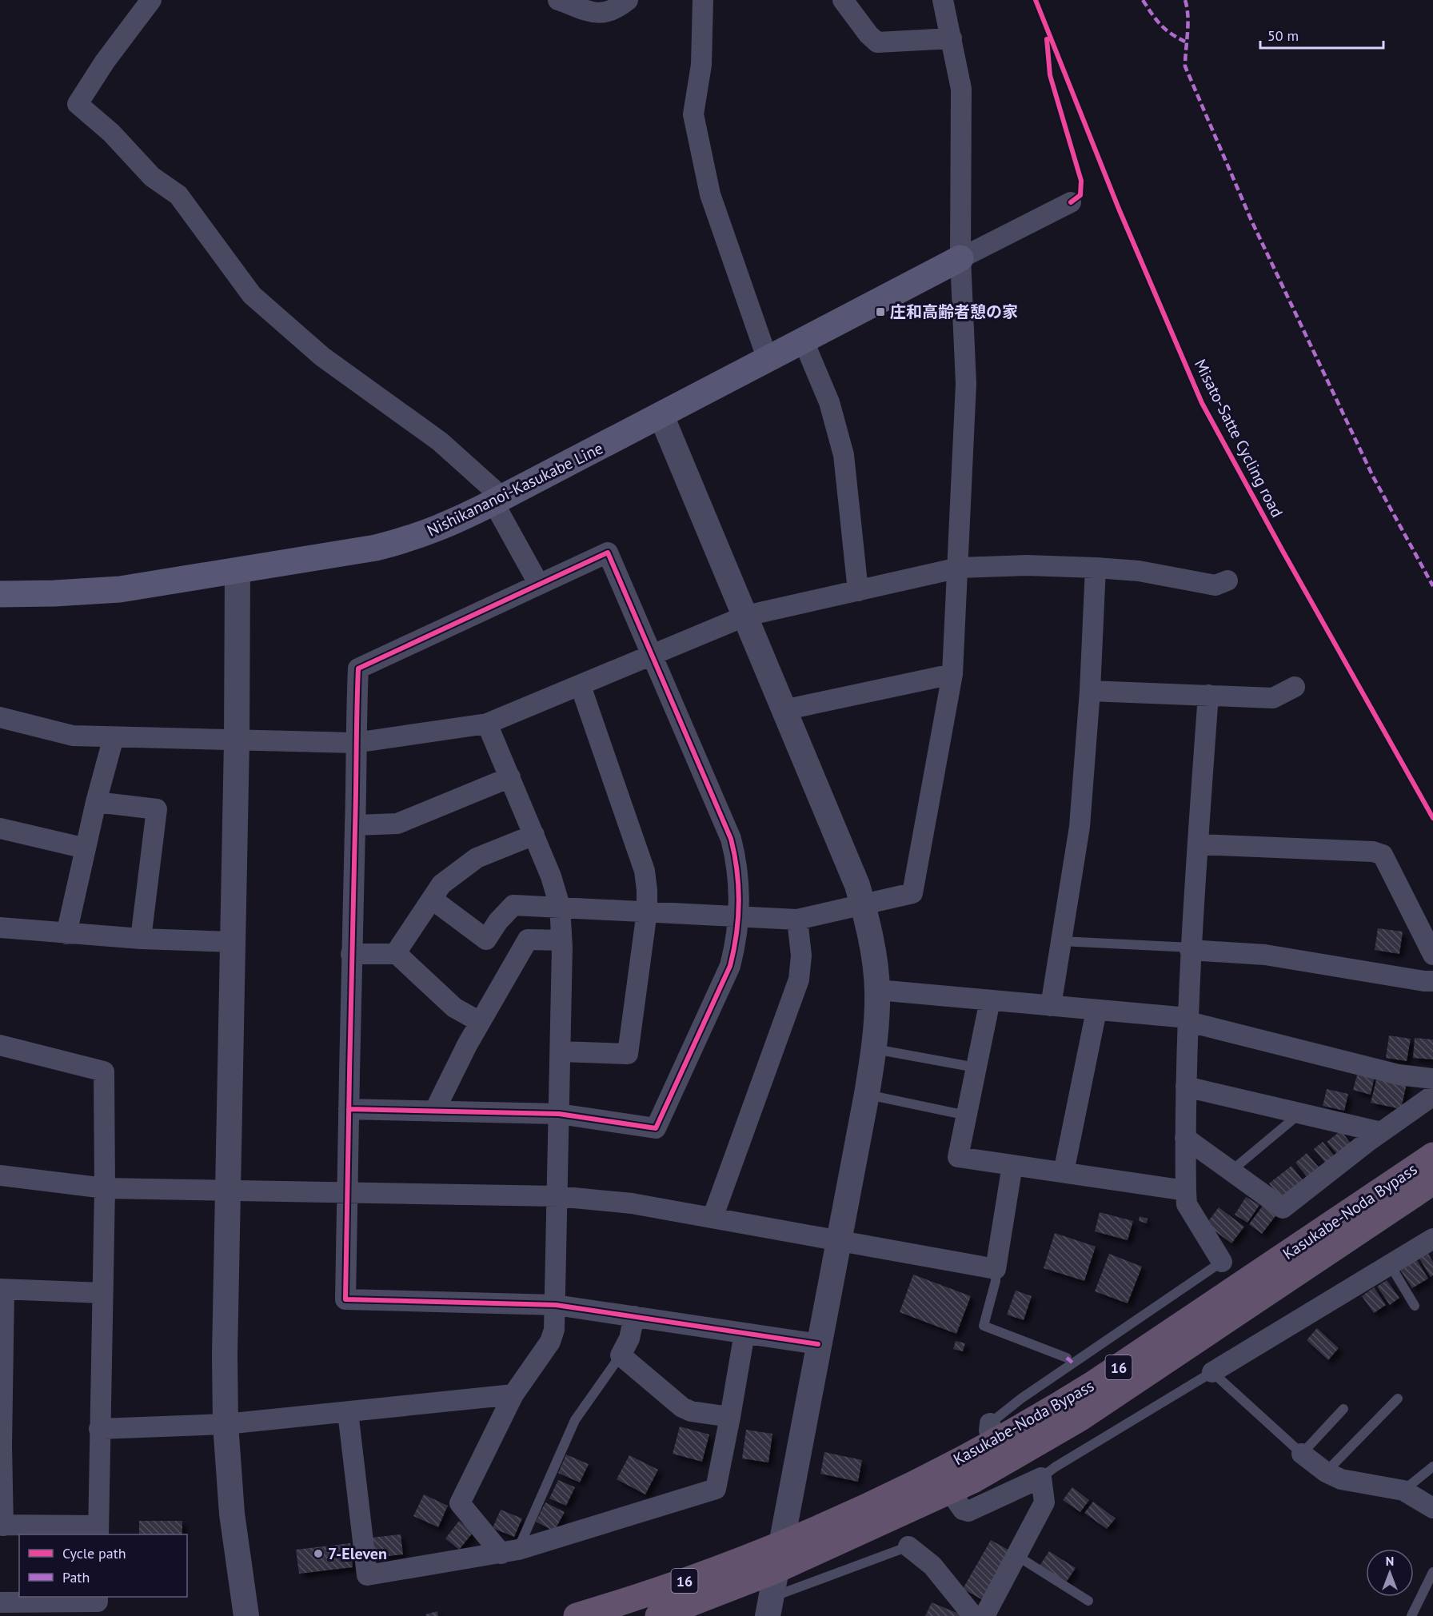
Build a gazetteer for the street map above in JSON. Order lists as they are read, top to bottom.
{
  "streets": {
    "highway": ["Kasukabe-Noda Bypass", "16"],
    "main road": ["Nishikananoi-Kasukabe Line"],
    "cycle path": ["Misato-Satte Cycling road"]
  },
  "places": {
    "transit": ["庄和高齢者憩の家"],
    "other": ["7-Eleven"]
  },
  "legend": ["Cycle path", "Path"],
  "scale_bar": "50 m",
  "north": "top"
}
